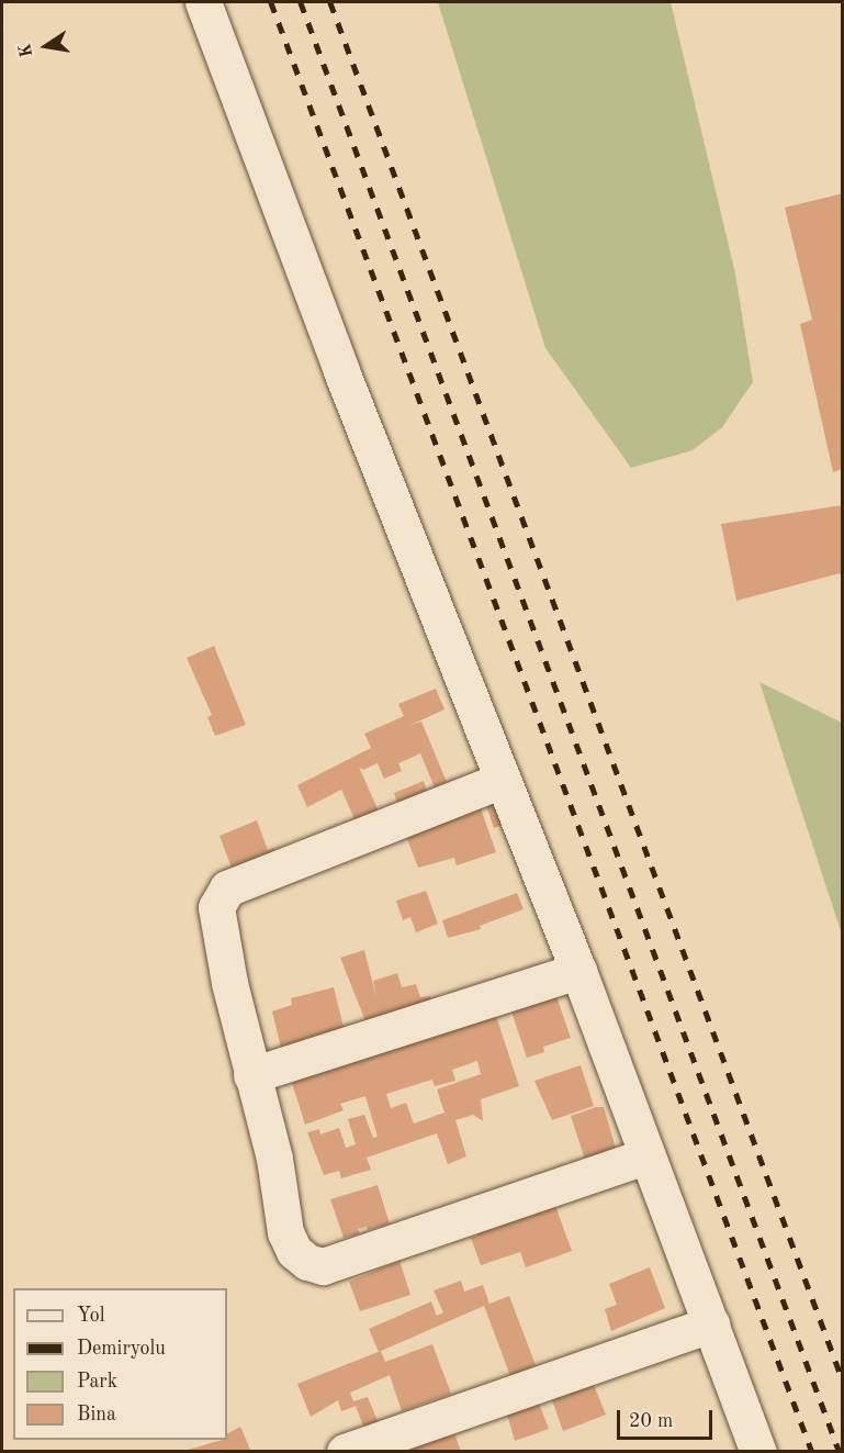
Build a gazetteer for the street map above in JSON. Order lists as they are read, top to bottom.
{
  "legend": [
    "Yol",
    "Demiryolu",
    "Park",
    "Bina"
  ],
  "scale_bar": "20 m",
  "north": "left"
}
